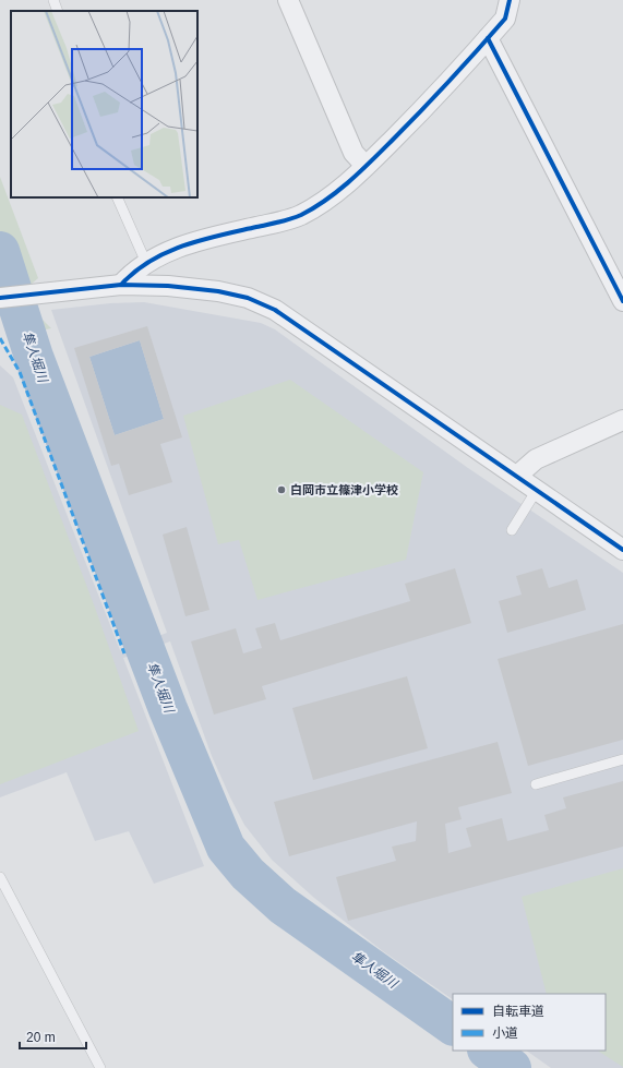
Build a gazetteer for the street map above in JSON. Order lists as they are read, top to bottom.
{
  "water": ["隼人堀川"],
  "places": ["白岡市立篠津小学校"],
  "legend": ["自転車道", "小道"],
  "scale_bar": "20 m"
}
